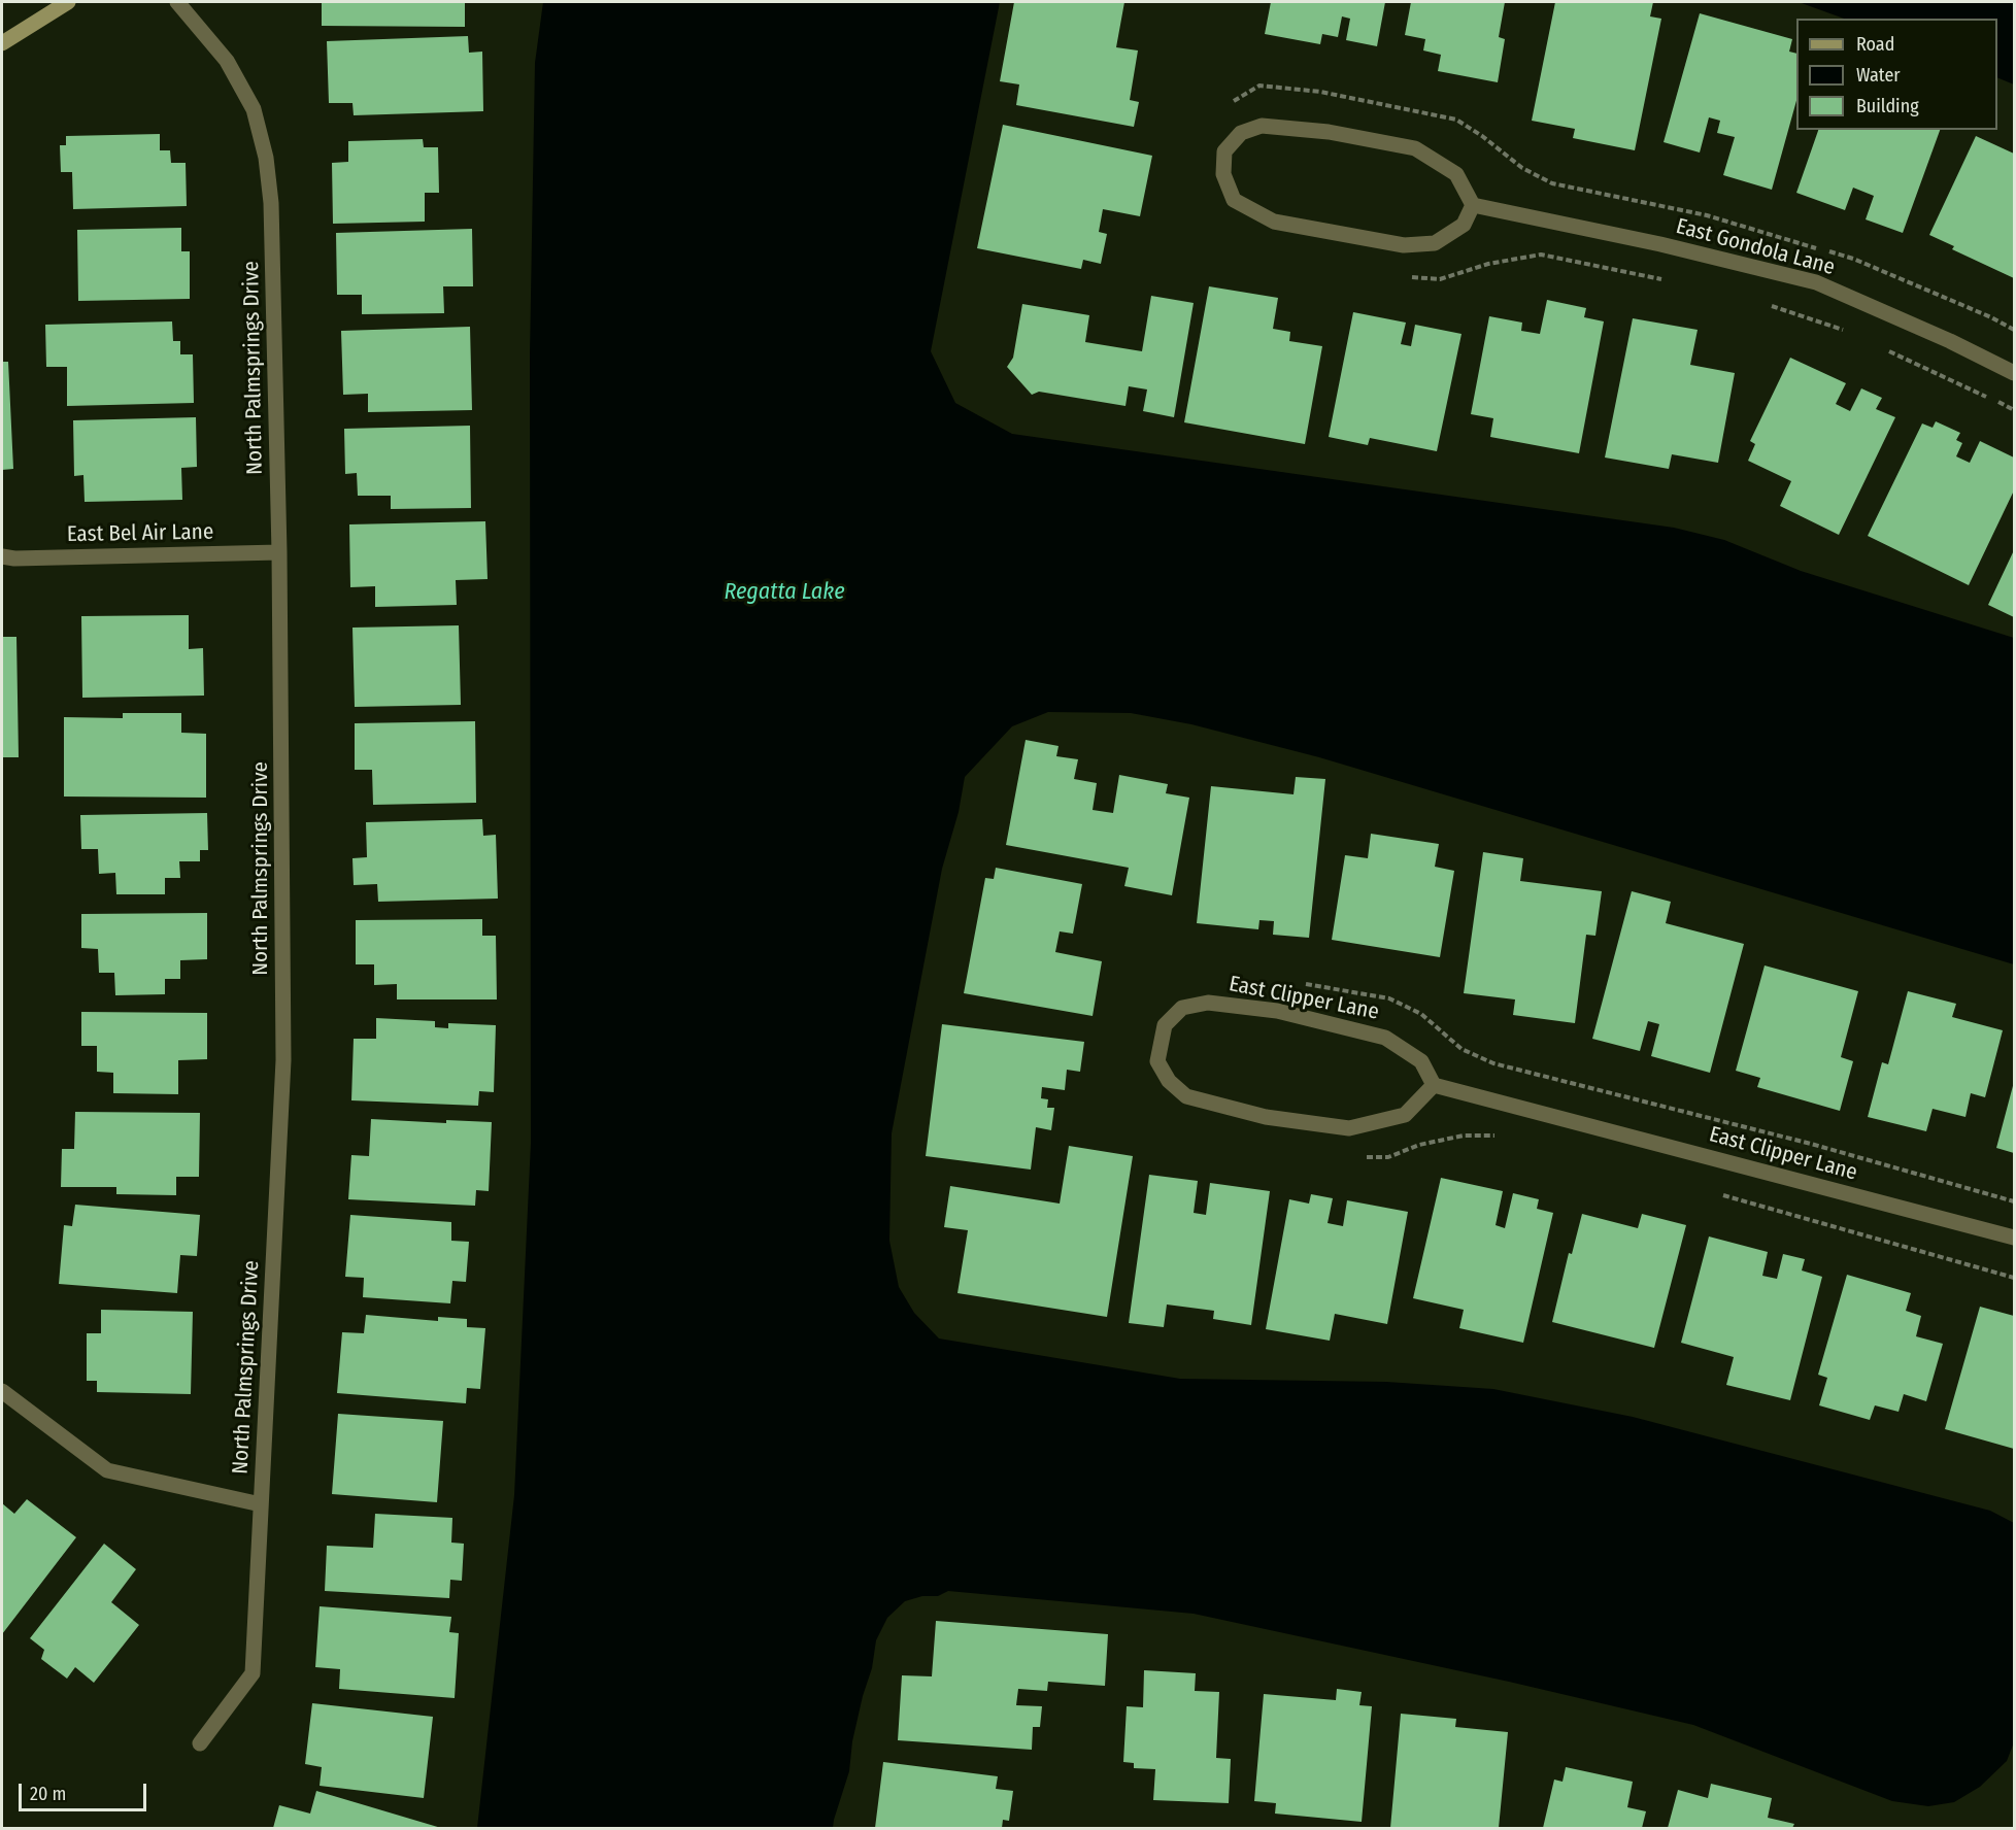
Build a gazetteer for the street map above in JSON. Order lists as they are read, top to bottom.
{
  "streets": {
    "street": [
      "East Gondola Lane",
      "North Palmsprings Drive",
      "East Bel Air Lane",
      "East Clipper Lane"
    ]
  },
  "crossings": [
    ["North Palmsprings Drive", "East Bel Air Lane"]
  ],
  "water": ["Regatta Lake"],
  "legend": ["Road", "Water", "Building"],
  "scale_bar": "20 m"
}
